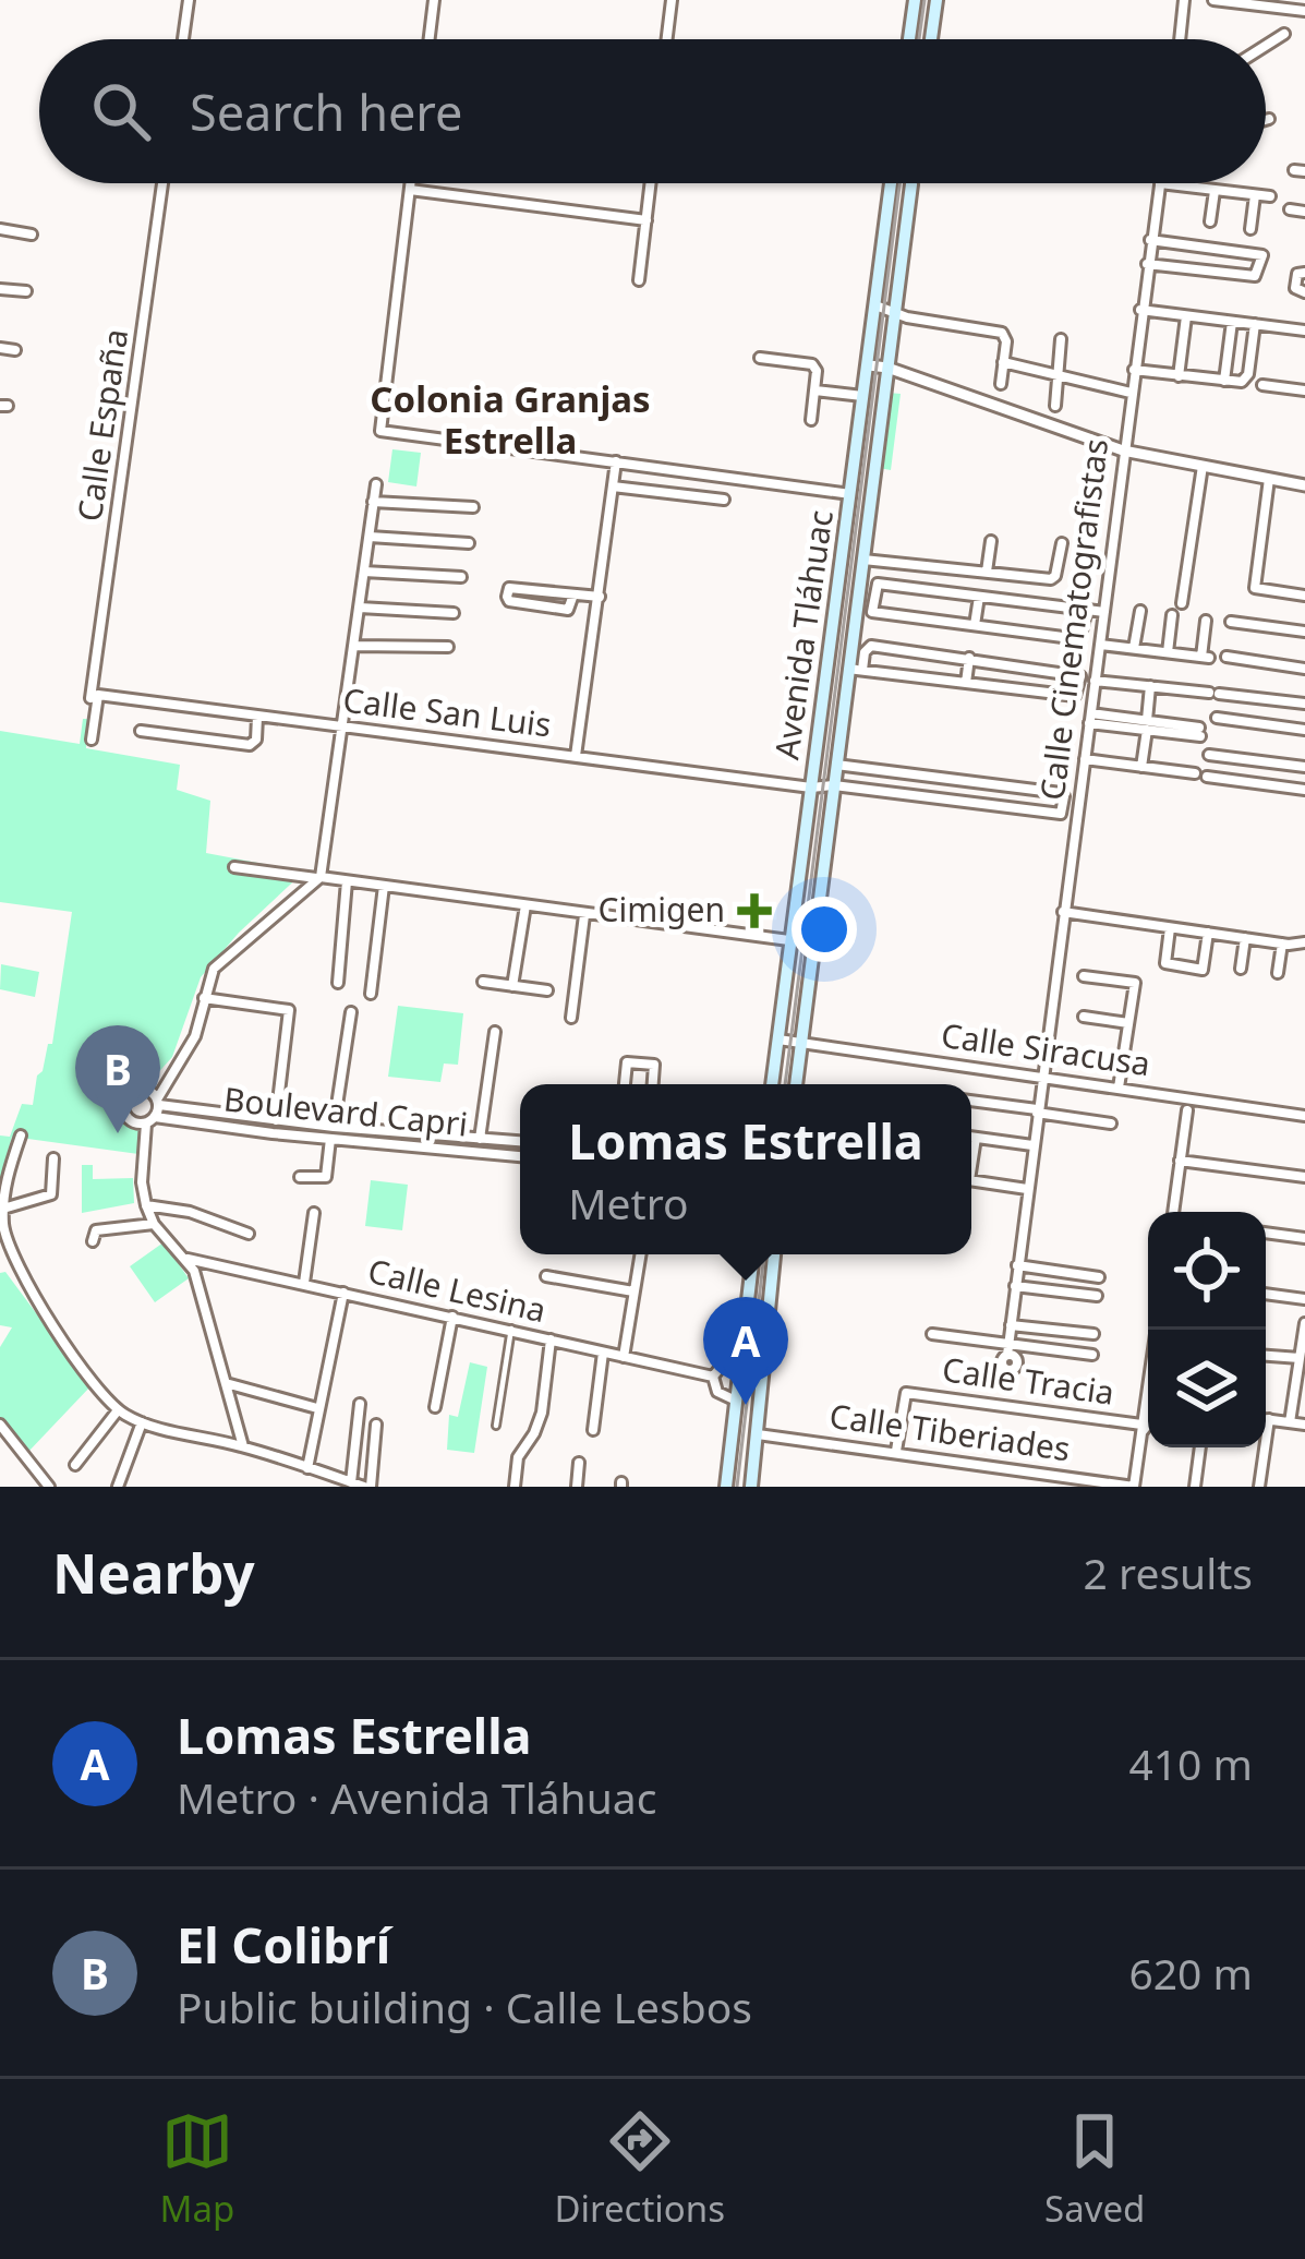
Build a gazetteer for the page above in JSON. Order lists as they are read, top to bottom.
{
  "streets": {
    "main road": ["Avenida Tláhuac"],
    "street": [
      "Calle España",
      "Calle Cinematografistas",
      "Calle San Luis",
      "Calle Siracusa",
      "Boulevard Capri",
      "Calle Lesina",
      "Calle Tracia",
      "Calle Tiberiades"
    ]
  },
  "crossings": [
    ["Calle España", "Calle San Luis"],
    ["Calle Cinematografistas", "Calle Siracusa"],
    ["Avenida Tláhuac", "Calle San Luis"],
    ["Avenida Tláhuac", "Calle Siracusa"],
    ["Calle Tracia", "Calle Tiberiades"]
  ],
  "districts": ["Colonia Granjas Estrella"],
  "places": {
    "health": ["Cimigen"]
  },
  "page": {
    "search": "Search here",
    "pins": ["B", "A"],
    "popup": ["Lomas Estrella", "Metro"],
    "heading": ["Nearby", "2 results"],
    "list": [
      {
        "mark": "A",
        "name": "Lomas Estrella",
        "note": "Metro · Avenida Tláhuac",
        "value": "410 m"
      },
      {
        "mark": "B",
        "name": "El Colibrí",
        "note": "Public building · Calle Lesbos",
        "value": "620 m"
      }
    ],
    "nav": ["Map", "Directions", "Saved"]
  }
}
